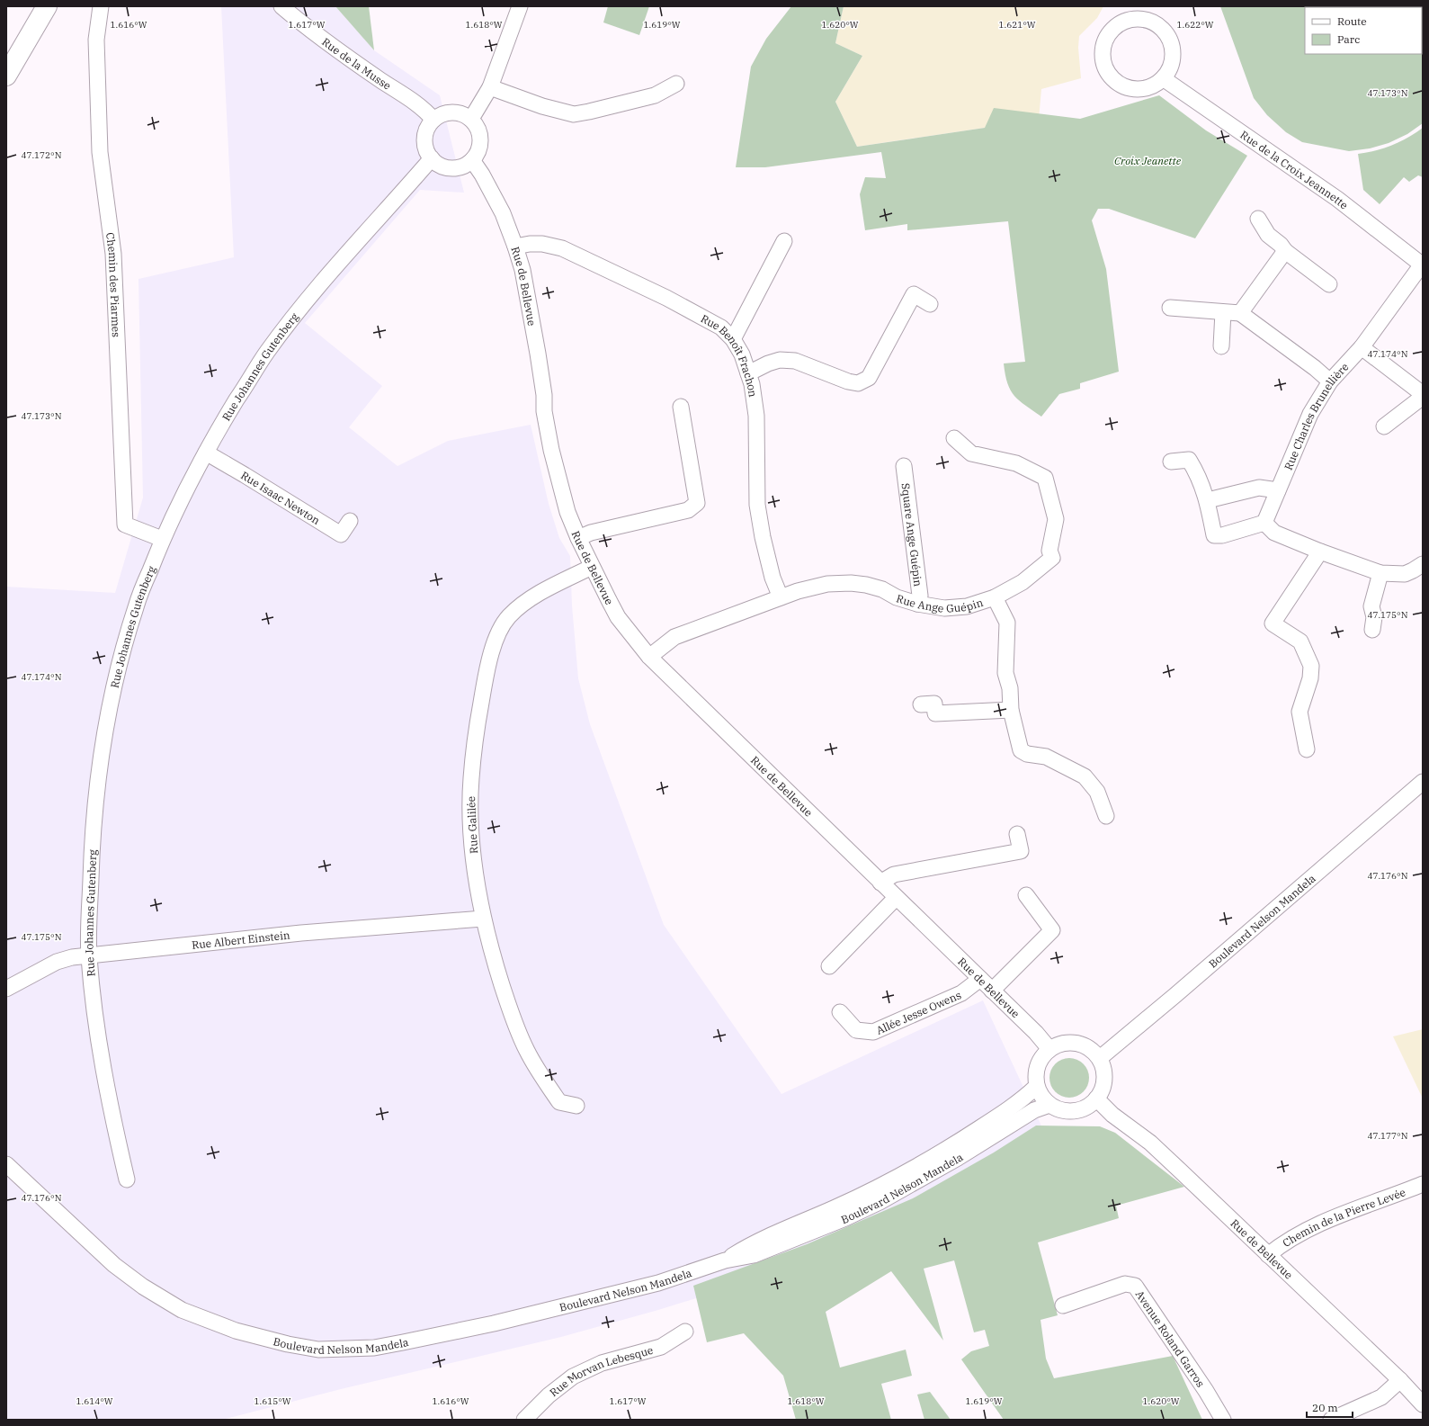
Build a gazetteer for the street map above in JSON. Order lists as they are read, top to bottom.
{
  "streets": {
    "street": [
      "Rue de la Musse",
      "Rue de la Croix Jeannette",
      "Chemin des Piarmes",
      "Rue de Bellevue",
      "Rue Benoît Frachon",
      "Rue Johannes Gutenberg",
      "Rue Charles Brunellière",
      "Rue Isaac Newton",
      "Square Ange Guépin",
      "Rue Ange Guépin",
      "Rue Galilée",
      "Boulevard Nelson Mandela",
      "Rue Albert Einstein",
      "Allée Jesse Owens",
      "Chemin de la Pierre Levée",
      "Avenue Roland Garros",
      "Rue Morvan Lebesque"
    ]
  },
  "crossings": [
    ["Rue de la Musse", "Rue de Bellevue"],
    ["Rue de la Musse", "Rue Johannes Gutenberg"],
    ["Rue de la Croix Jeannette", "Rue Charles Brunellière"],
    ["Chemin des Piarmes", "Rue Johannes Gutenberg"],
    ["Rue de Bellevue", "Rue Benoît Frachon"],
    ["Rue de Bellevue", "Rue Johannes Gutenberg"],
    ["Rue de Bellevue", "Rue Ange Guépin"],
    ["Rue de Bellevue", "Rue Galilée"],
    ["Rue de Bellevue", "Boulevard Nelson Mandela"],
    ["Rue de Bellevue", "Allée Jesse Owens"],
    ["Rue de Bellevue", "Chemin de la Pierre Levée"],
    ["Rue Benoît Frachon", "Rue Ange Guépin"],
    ["Rue Johannes Gutenberg", "Rue Isaac Newton"],
    ["Rue Johannes Gutenberg", "Rue Albert Einstein"],
    ["Square Ange Guépin", "Rue Ange Guépin"],
    ["Rue Galilée", "Rue Albert Einstein"]
  ],
  "parks": ["Croix Jeanette"],
  "legend": ["Route", "Parc"],
  "scale_bar": "20 m",
  "coordinates": [
    "1.616°W",
    "1.617°W",
    "1.618°W",
    "1.619°W",
    "1.620°W",
    "1.621°W",
    "1.622°W",
    "47.173°N",
    "47.172°N",
    "47.174°N",
    "47.175°N",
    "47.176°N",
    "47.177°N",
    "1.614°W",
    "1.615°W"
  ]
}
